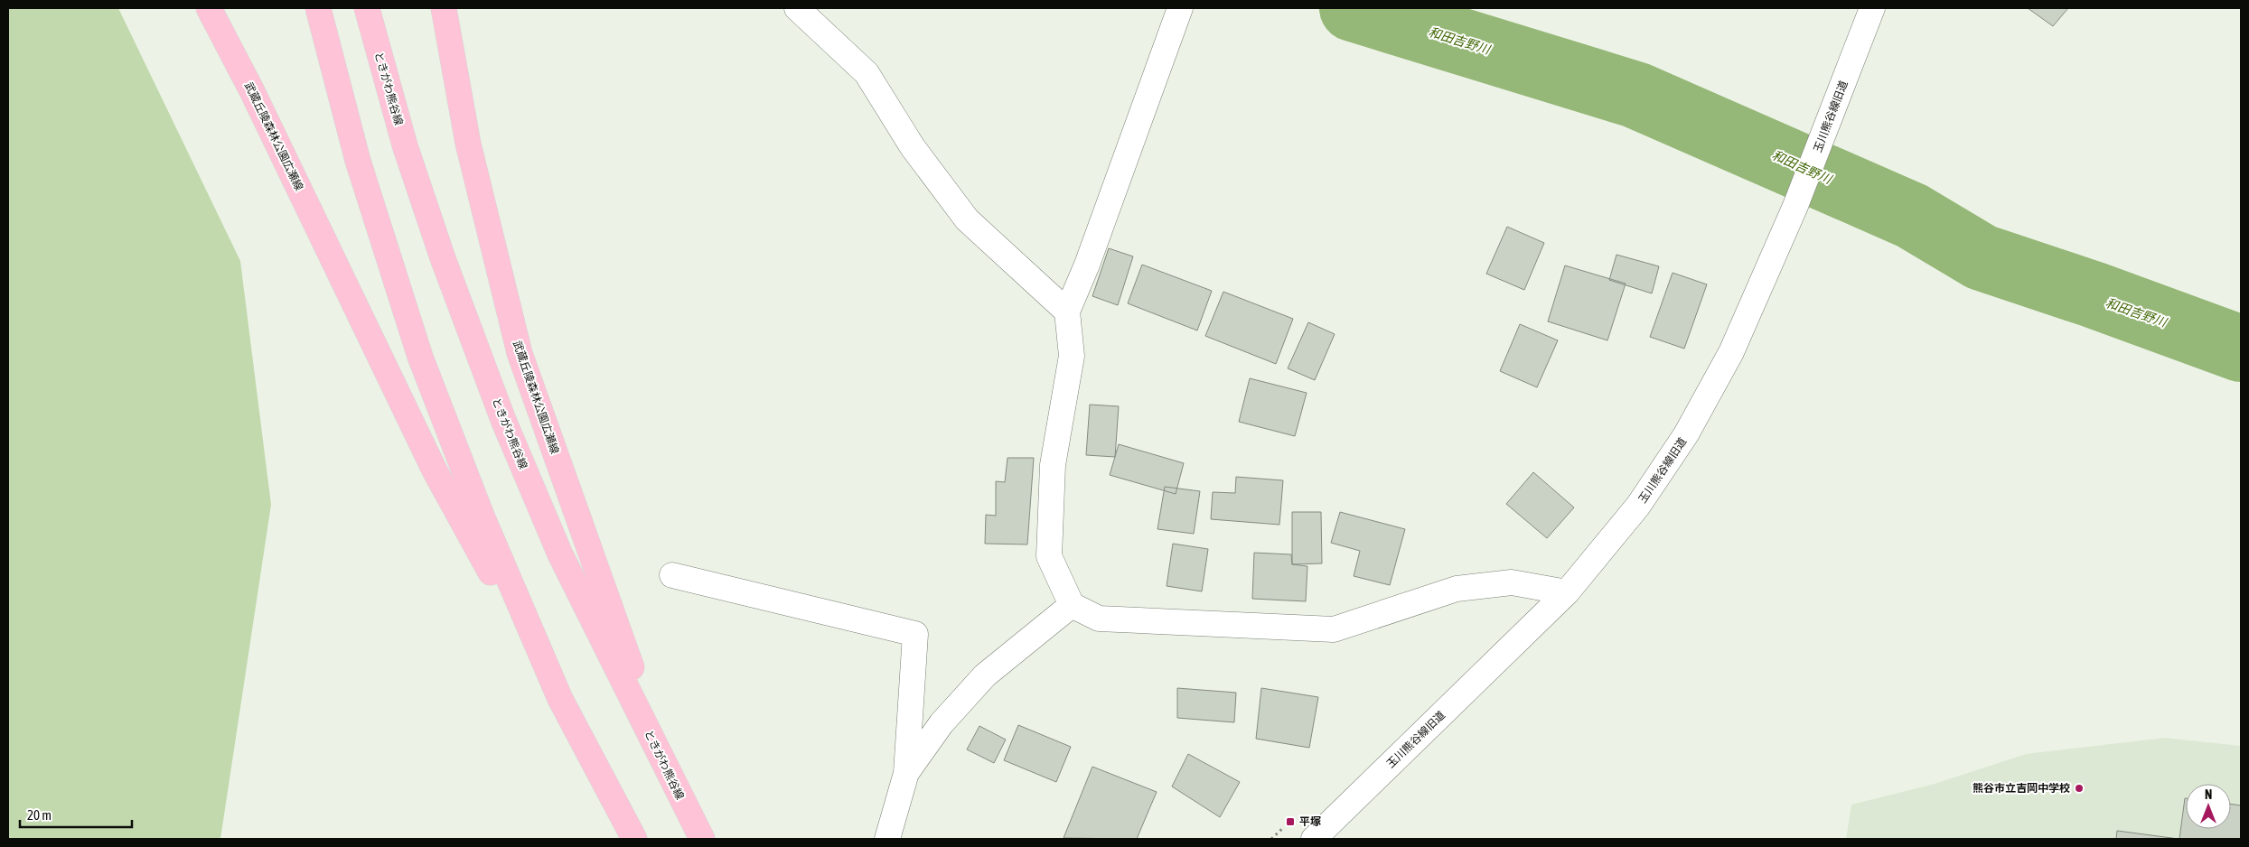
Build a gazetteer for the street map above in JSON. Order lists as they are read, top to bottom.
{
  "streets": {
    "main road": ["ときがわ熊谷線", "武蔵丘陵森林公園広瀬線"],
    "street": ["玉川熊谷線旧道"]
  },
  "crossings": [
    ["ときがわ熊谷線", "武蔵丘陵森林公園広瀬線"]
  ],
  "water": ["和田吉野川"],
  "places": {
    "other": ["熊谷市立吉岡中学校"],
    "transit": ["平塚"]
  },
  "scale_bar": "20 m",
  "north": "top"
}
